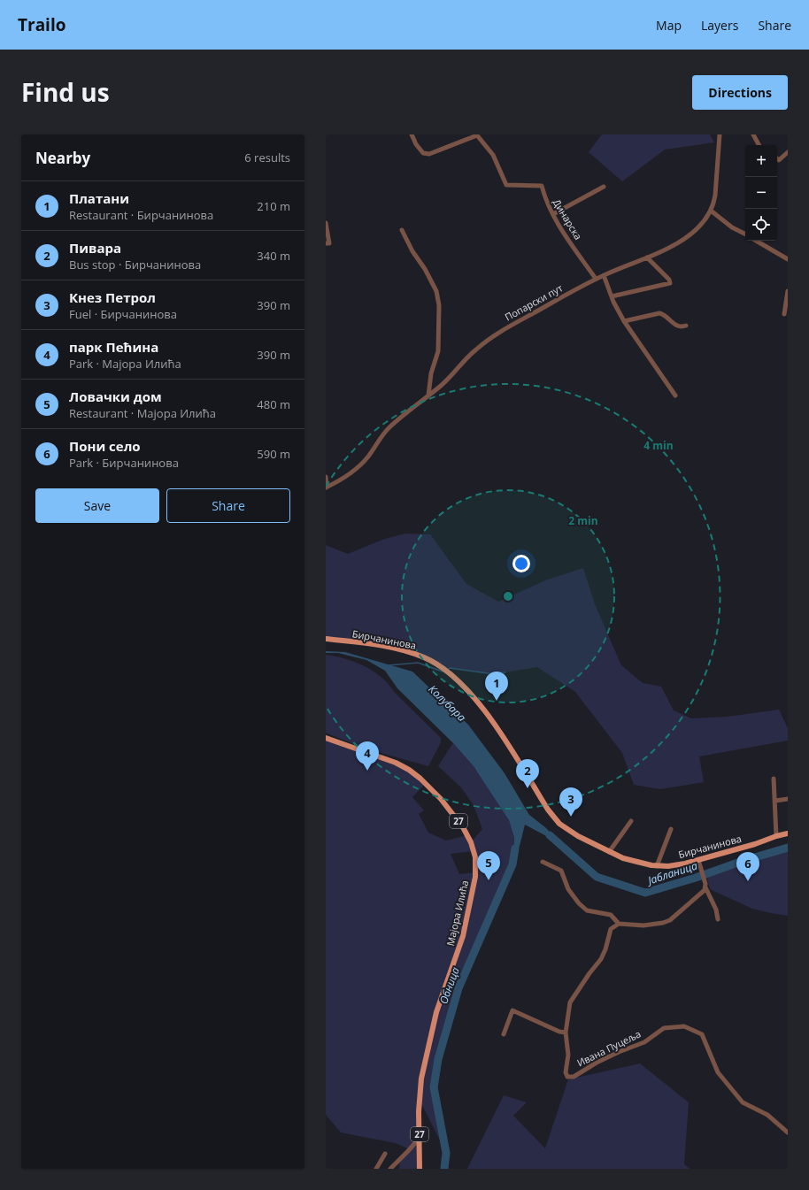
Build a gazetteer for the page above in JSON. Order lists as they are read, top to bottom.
{
  "streets": {
    "main road": ["Бирчанинова", "27", "Мајора Илића"],
    "street": ["Динарска", "Попарски пут", "Ивана Пуцеља"]
  },
  "crossings": [
    ["Динарска", "Попарски пут"]
  ],
  "water": ["Колубара", "Јабланица", "Обница"],
  "page": {
    "header": "Trailo",
    "nav": ["Map", "Layers", "Share"],
    "title": "Find us",
    "buttons": [
      "Directions",
      ["Save", "Share"]
    ],
    "heading": ["Nearby", "6 results"],
    "map_buttons": ["+", "−"],
    "list": [
      {
        "mark": "1",
        "name": "Платани",
        "note": "Restaurant · Бирчанинова",
        "value": "210 m"
      },
      {
        "mark": "2",
        "name": "Пивара",
        "note": "Bus stop · Бирчанинова",
        "value": "340 m"
      },
      {
        "mark": "3",
        "name": "Кнез Петрол",
        "note": "Fuel · Бирчанинова",
        "value": "390 m"
      },
      {
        "mark": "4",
        "name": "парк Пећина",
        "note": "Park · Мајора Илића",
        "value": "390 m"
      },
      {
        "mark": "5",
        "name": "Ловачки дом",
        "note": "Restaurant · Мајора Илића",
        "value": "480 m"
      },
      {
        "mark": "6",
        "name": "Пони село",
        "note": "Park · Бирчанинова",
        "value": "590 m"
      }
    ],
    "pins": [
      "1",
      "4",
      "2",
      "3",
      "5",
      "6"
    ]
  },
  "rings": ["4 min", "2 min"]
}
